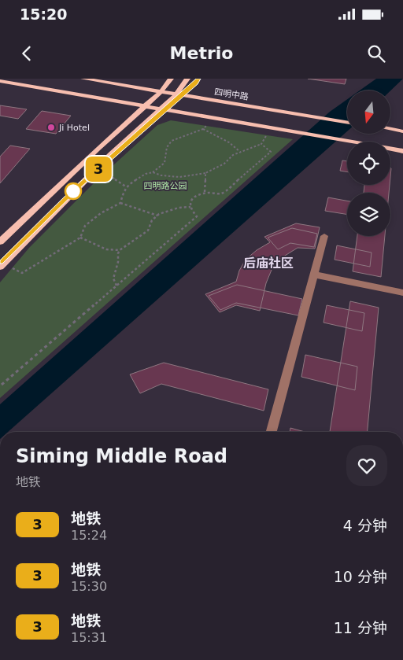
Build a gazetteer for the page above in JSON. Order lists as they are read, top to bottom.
{
  "streets": {
    "main road": ["四明中路"]
  },
  "districts": ["后庙社区"],
  "parks": ["四明路公园"],
  "places": ["Ji Hotel"],
  "lines": ["metro line 3"],
  "north": "bottom",
  "page": {
    "status": "15:20",
    "header": "Metrio",
    "on_map": "3",
    "heading": ["Siming Middle Road", "地铁"],
    "list": [
      {
        "mark": "3",
        "name": "地铁",
        "note": "15:24",
        "value": "4 分钟"
      },
      {
        "mark": "3",
        "name": "地铁",
        "note": "15:30",
        "value": "10 分钟"
      },
      {
        "mark": "3",
        "name": "地铁",
        "note": "15:31",
        "value": "11 分钟"
      }
    ]
  }
}
